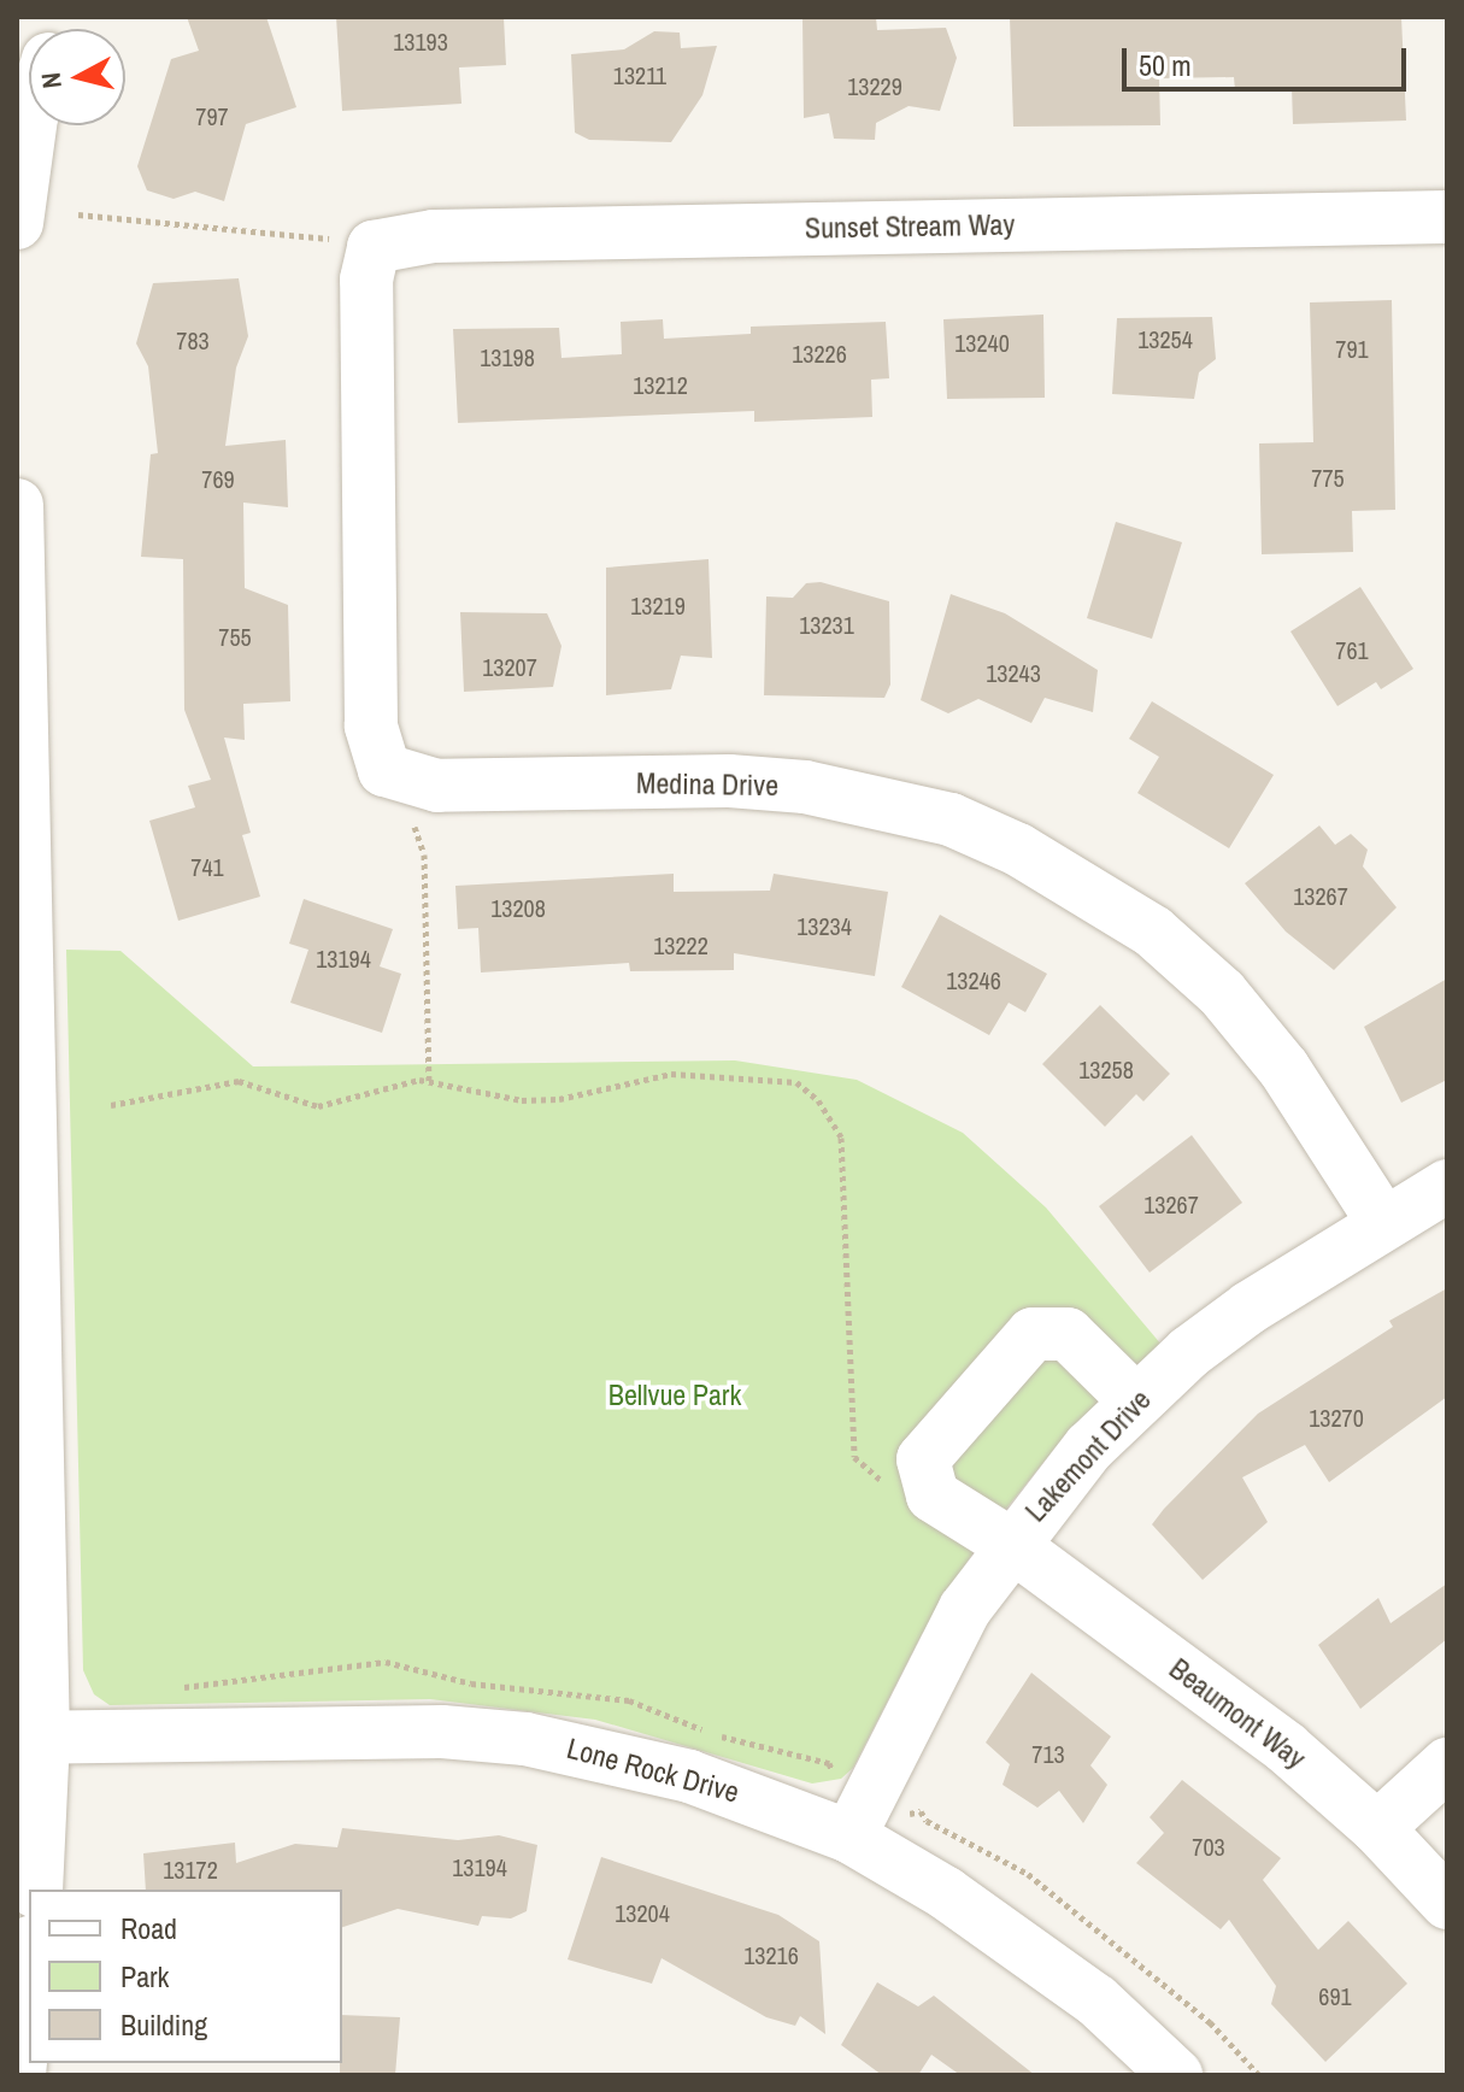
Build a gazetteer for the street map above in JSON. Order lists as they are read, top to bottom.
{
  "streets": {
    "street": [
      "Sunset Stream Way",
      "Medina Drive",
      "Lakemont Drive",
      "Beaumont Way",
      "Lone Rock Drive"
    ]
  },
  "crossings": [
    ["Medina Drive", "Lakemont Drive"],
    ["Lakemont Drive", "Beaumont Way"],
    ["Lakemont Drive", "Lone Rock Drive"]
  ],
  "parks": ["Bellvue Park"],
  "house_numbers": [
    "13193",
    "13211",
    "13229",
    "797",
    "13254",
    "783",
    "13240",
    "791",
    "13226",
    "13198",
    "13212",
    "775",
    "769",
    "13219",
    "13231",
    "755",
    "761",
    "13207",
    "13243",
    "741",
    "13267",
    "13208",
    "13234",
    "13222",
    "13194",
    "13246",
    "13258",
    "13267",
    "13270",
    "713",
    "703",
    "13194",
    "13172",
    "13204",
    "13216",
    "691"
  ],
  "legend": ["Road", "Park", "Building"],
  "scale_bar": "50 m",
  "north": "left"
}
